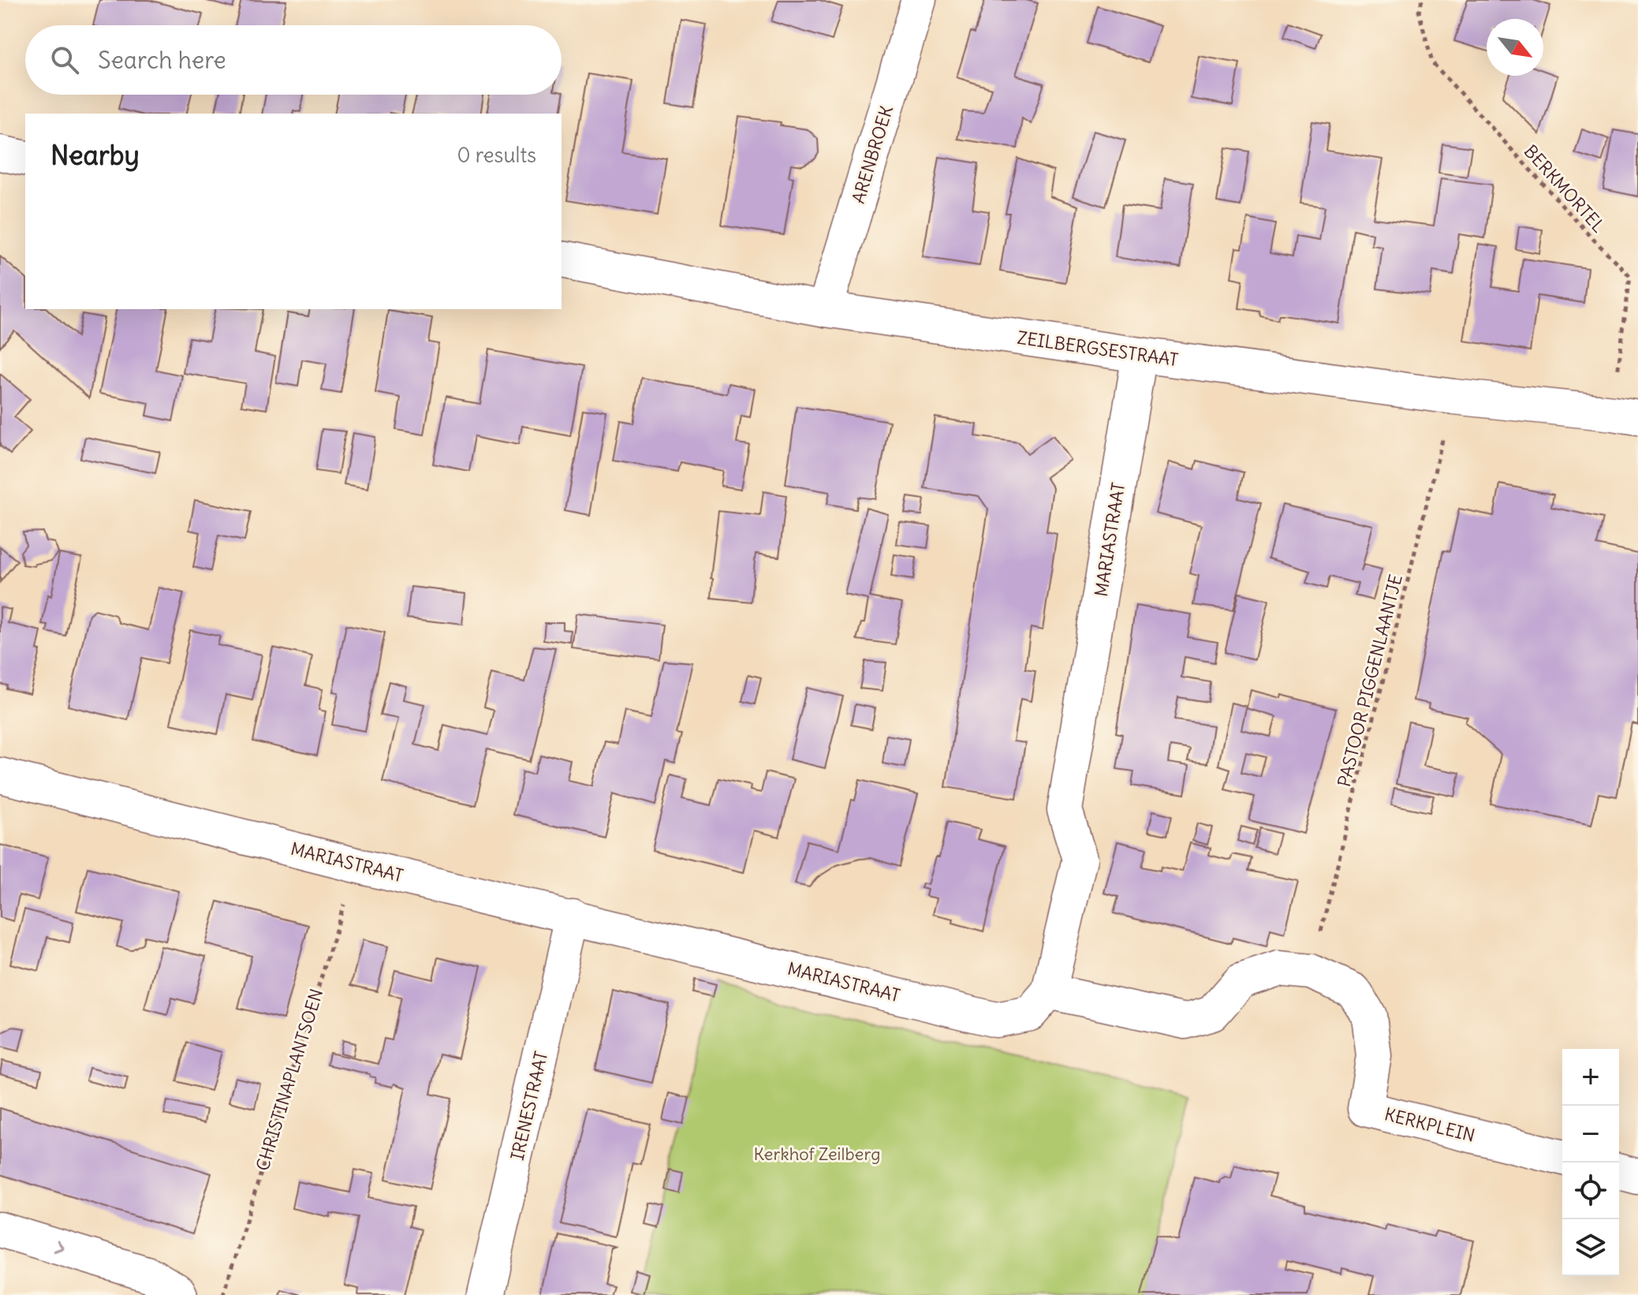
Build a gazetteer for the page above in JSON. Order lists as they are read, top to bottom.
{
  "streets": {
    "street": [
      "ARENBROEK",
      "ZEILBERGSESTRAAT",
      "MARIASTRAAT",
      "IRENESTRAAT",
      "KERKPLEIN"
    ],
    "path": ["BERKMORTEL", "PASTOOR PIGGENLAANTJE", "CHRISTINAPLANTSOEN"]
  },
  "crossings": [
    ["ARENBROEK", "ZEILBERGSESTRAAT"],
    ["BERKMORTEL", "ZEILBERGSESTRAAT"],
    ["ZEILBERGSESTRAAT", "MARIASTRAAT"],
    ["ZEILBERGSESTRAAT", "PASTOOR PIGGENLAANTJE"],
    ["MARIASTRAAT", "CHRISTINAPLANTSOEN"],
    ["MARIASTRAAT", "IRENESTRAAT"],
    ["MARIASTRAAT", "KERKPLEIN"],
    ["PASTOOR PIGGENLAANTJE", "KERKPLEIN"]
  ],
  "parks": ["Kerkhof Zeilberg"],
  "north": "bottom right",
  "page": {
    "search": "Search here",
    "heading": ["Nearby", "0 results"],
    "map_buttons": ["+", "−"]
  }
}
